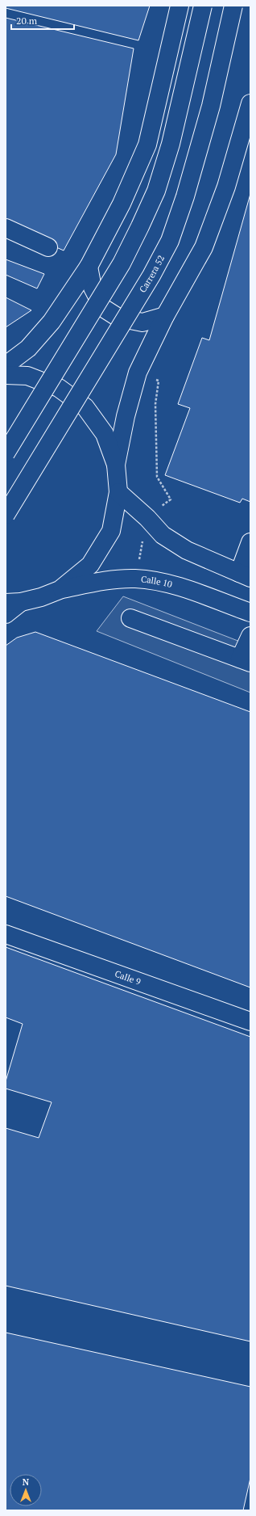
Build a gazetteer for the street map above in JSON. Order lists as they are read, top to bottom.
{
  "streets": {
    "main road": ["Carrera 52", "Calle 10", "Calle 9"]
  },
  "scale_bar": "20 m",
  "north": "top"
}
